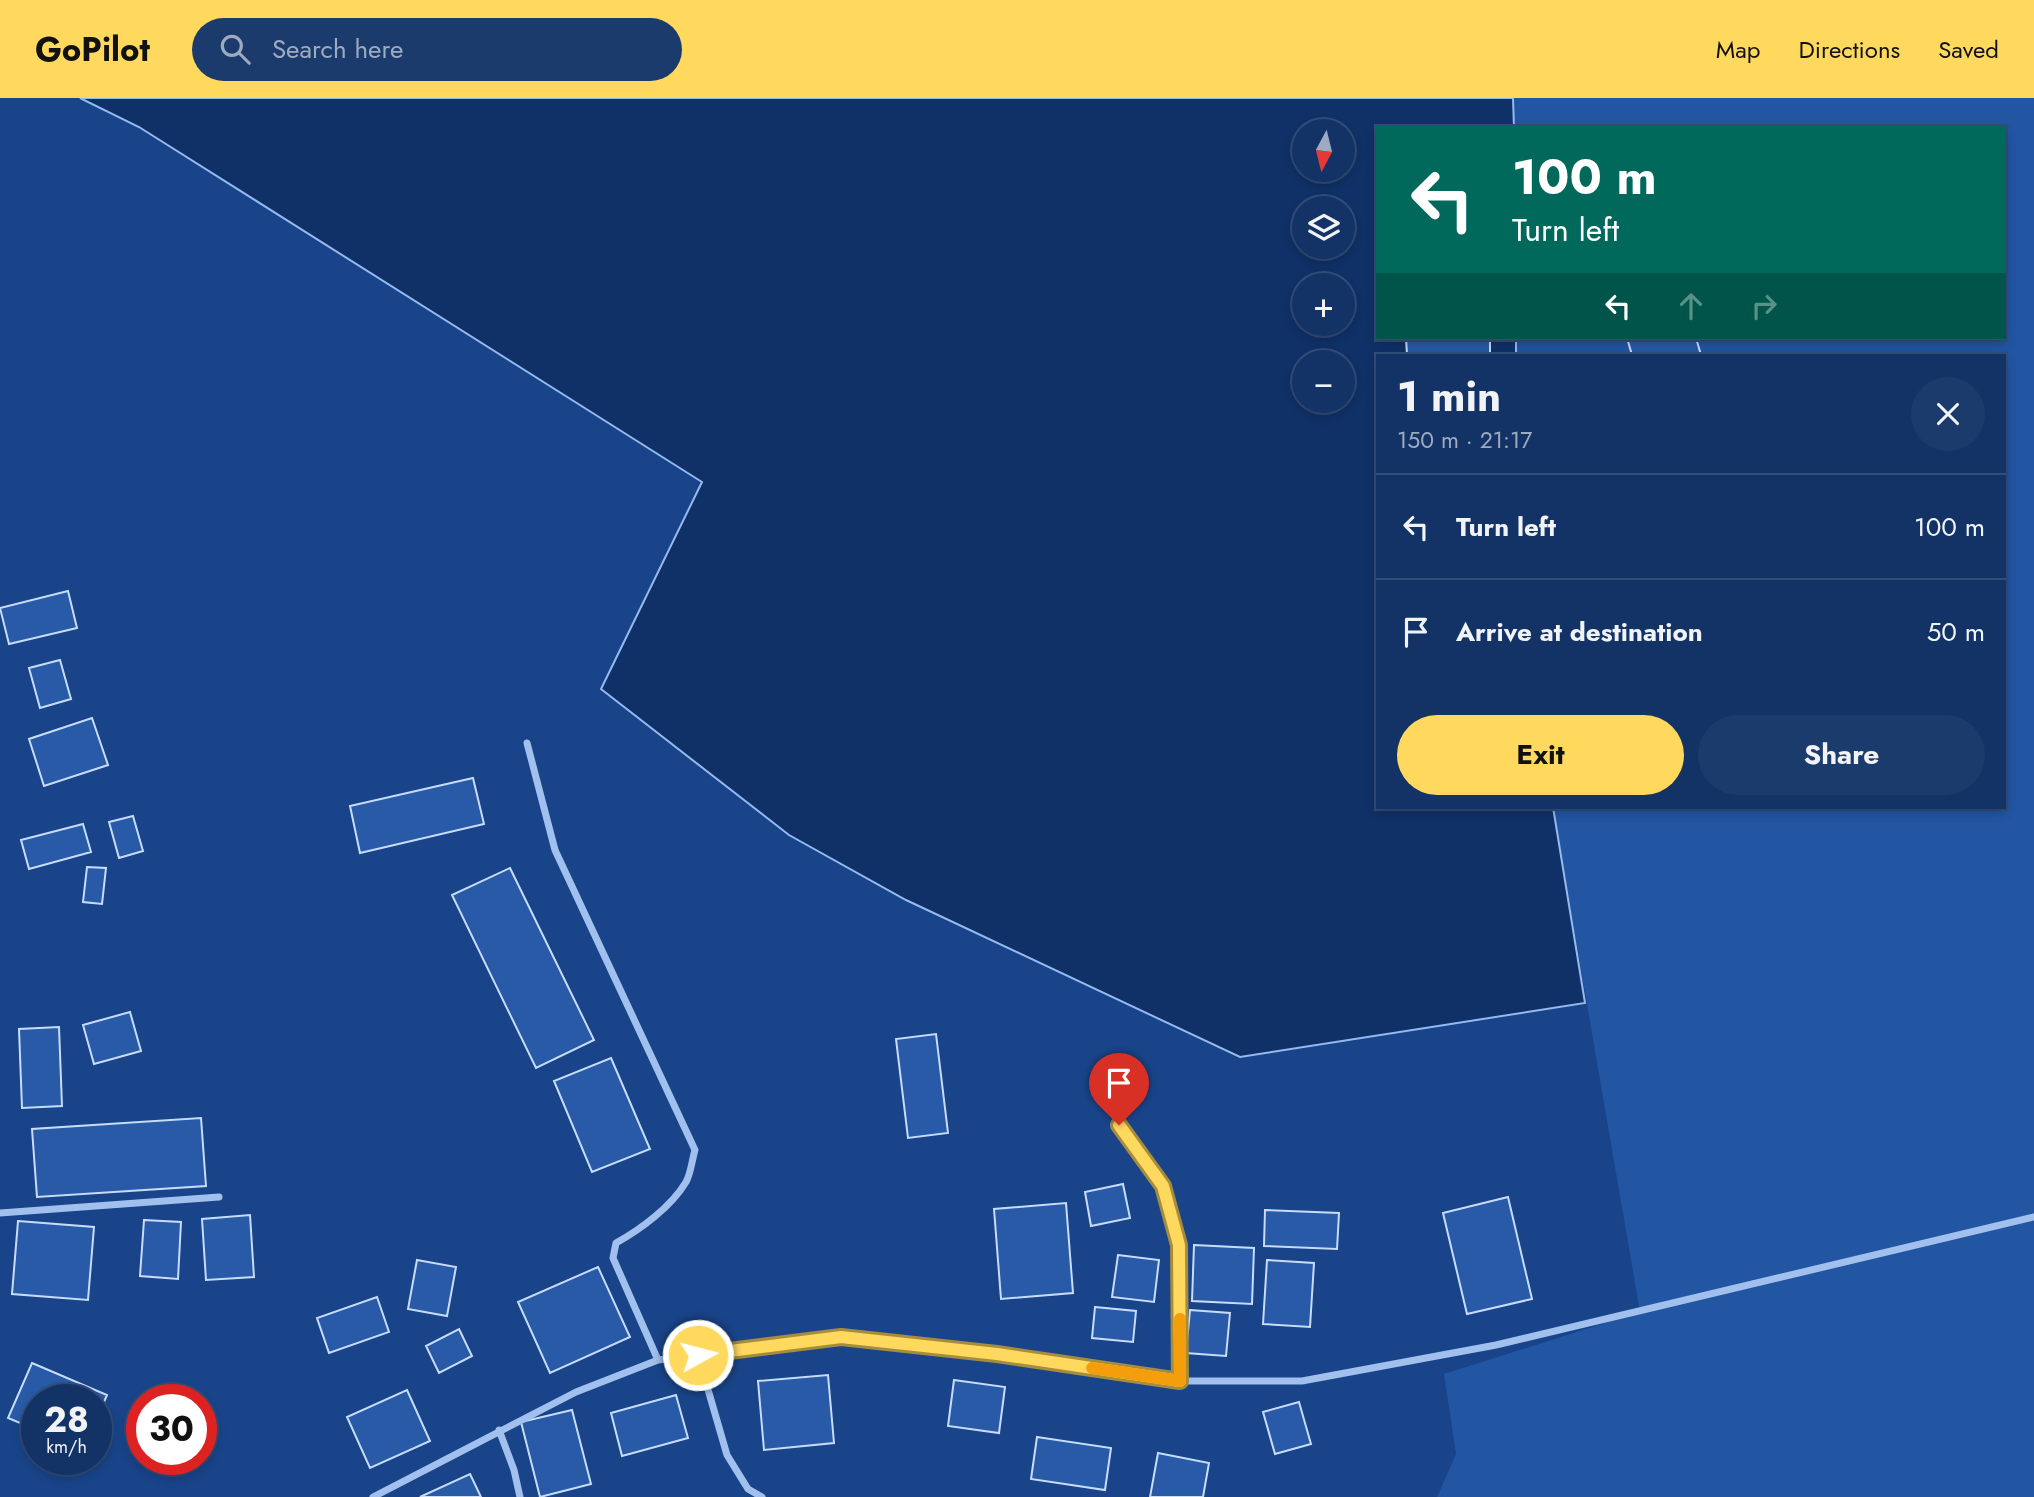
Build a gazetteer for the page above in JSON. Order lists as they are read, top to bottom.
{
  "north": "bottom",
  "page": {
    "header": "GoPilot",
    "search": "Search here",
    "nav": ["Map", "Directions", "Saved"],
    "map_buttons": ["+", "−"],
    "turn": ["100 m", "Turn left"],
    "heading": ["1 min", "150 m · 21:17"],
    "list": [
      {
        "name": "Turn left",
        "value": "100 m"
      },
      {
        "name": "Arrive at destination",
        "value": "50 m"
      }
    ],
    "buttons": ["Exit", "Share"],
    "speed": "28 km/h",
    "limit": "30"
  }
}
